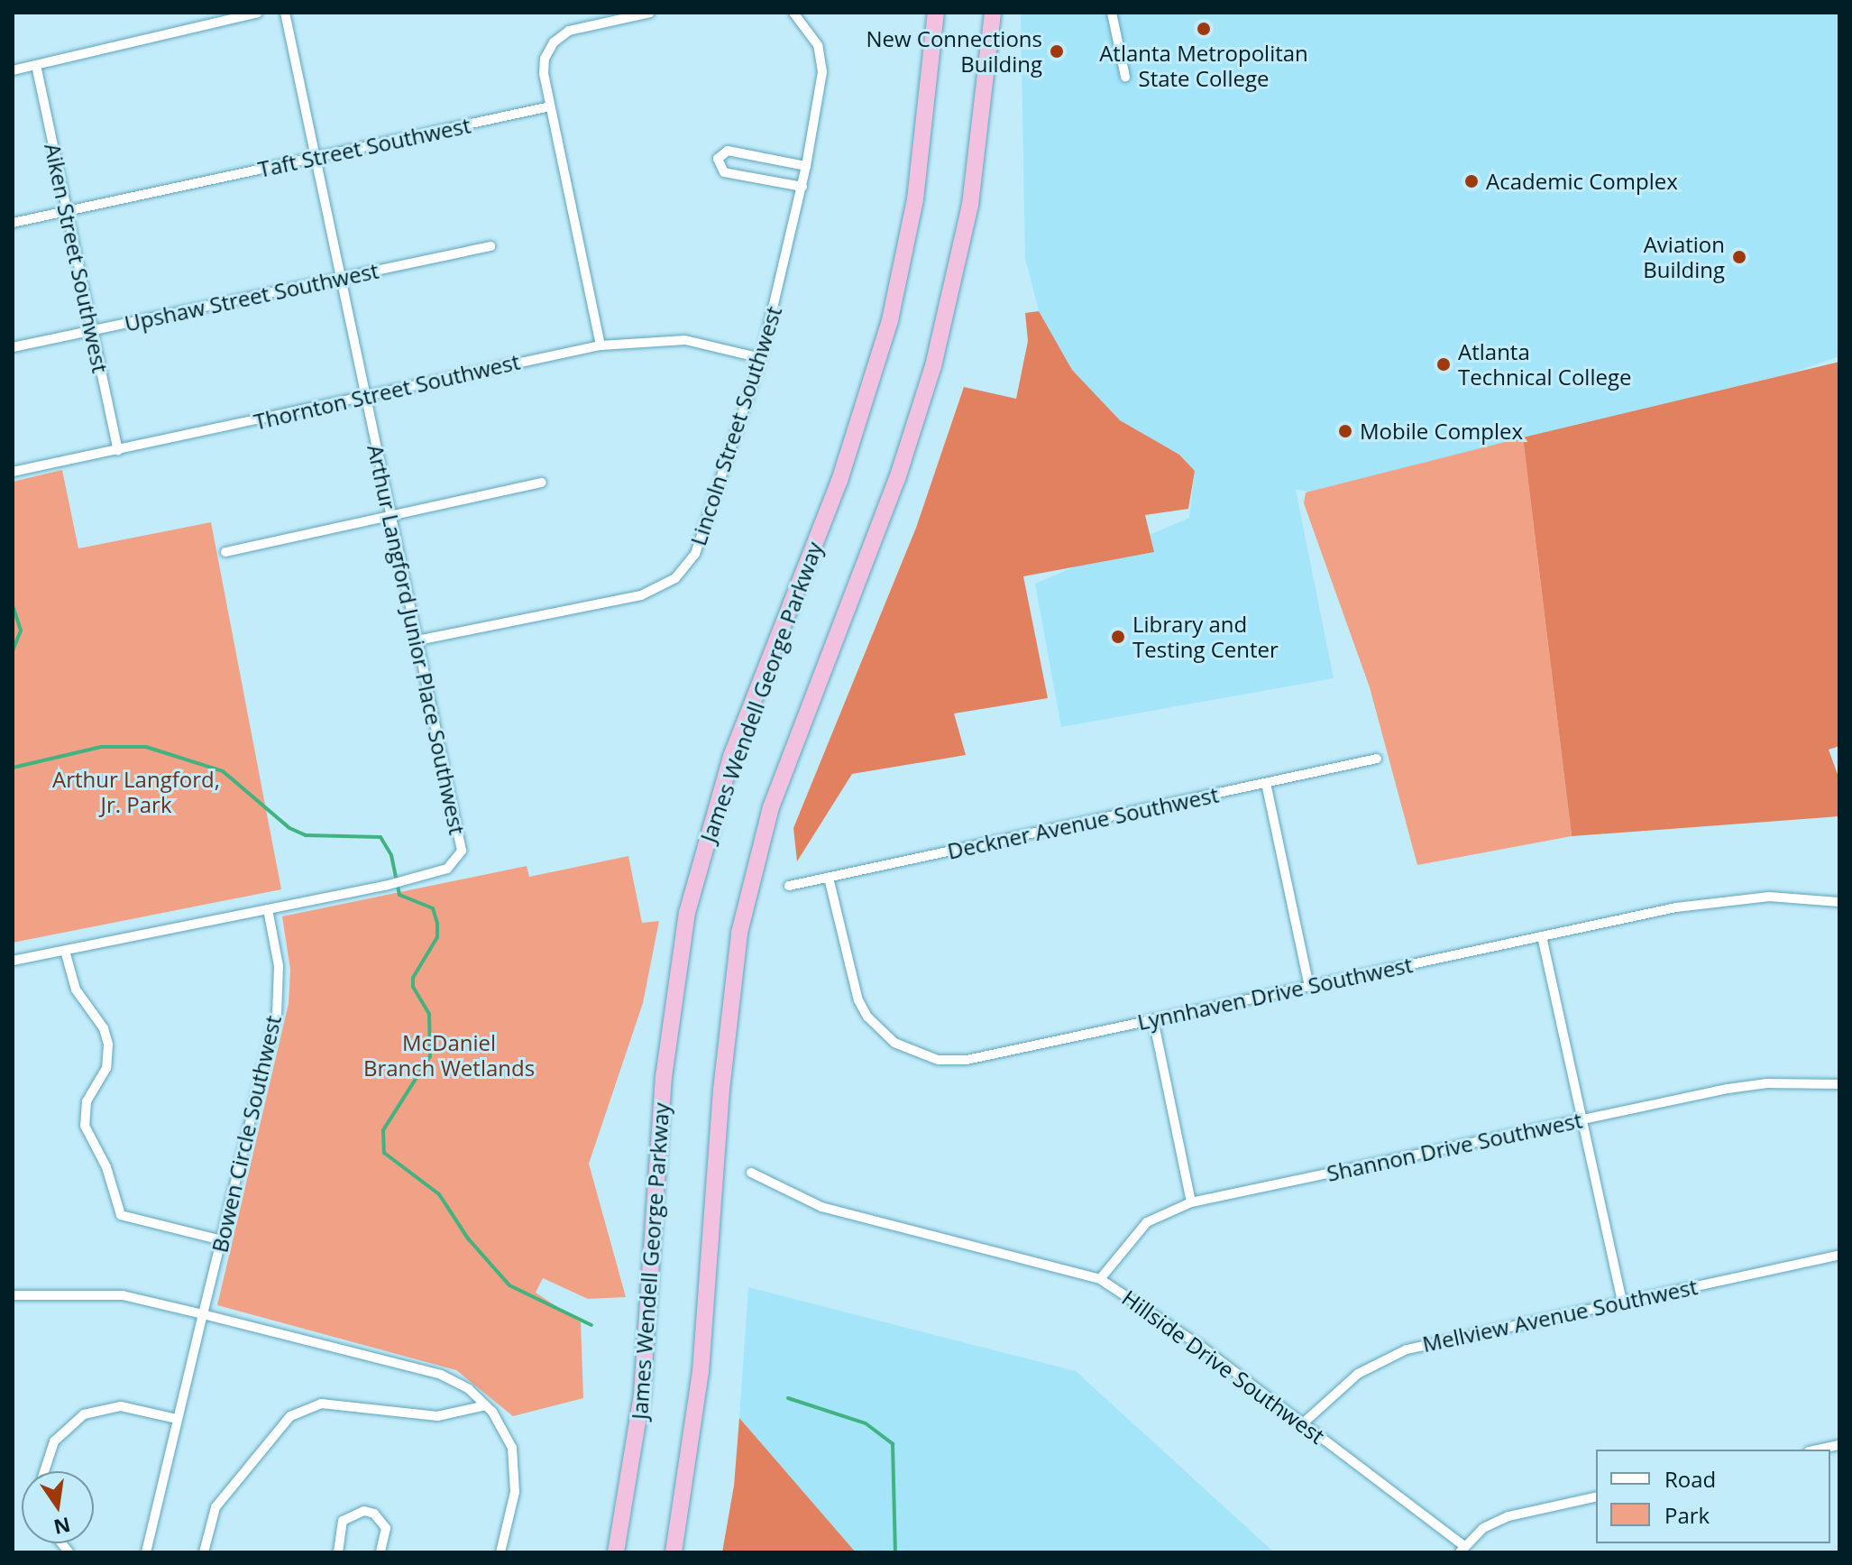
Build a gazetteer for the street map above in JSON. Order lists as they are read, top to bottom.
{
  "streets": {
    "highway": ["James Wendell George Parkway"],
    "street": [
      "Taft Street Southwest",
      "Aiken Street Southwest",
      "Upshaw Street Southwest",
      "Thornton Street Southwest",
      "Lincoln Street Southwest",
      "Arthur Langford Junior Place Southwest",
      "Deckner Avenue Southwest",
      "Lynnhaven Drive Southwest",
      "Bowen Circle Southwest",
      "Shannon Drive Southwest",
      "Mellview Avenue Southwest",
      "Hillside Drive Southwest"
    ]
  },
  "crossings": [
    ["Taft Street Southwest", "Aiken Street Southwest"],
    ["Taft Street Southwest", "Arthur Langford Junior Place Southwest"],
    ["Aiken Street Southwest", "Upshaw Street Southwest"],
    ["Aiken Street Southwest", "Thornton Street Southwest"],
    ["Upshaw Street Southwest", "Arthur Langford Junior Place Southwest"],
    ["Thornton Street Southwest", "Lincoln Street Southwest"],
    ["Thornton Street Southwest", "Arthur Langford Junior Place Southwest"],
    ["Lincoln Street Southwest", "Arthur Langford Junior Place Southwest"],
    ["Arthur Langford Junior Place Southwest", "Bowen Circle Southwest"],
    ["Deckner Avenue Southwest", "Lynnhaven Drive Southwest"],
    ["Shannon Drive Southwest", "Hillside Drive Southwest"],
    ["Mellview Avenue Southwest", "Hillside Drive Southwest"]
  ],
  "parks": ["Arthur Langford, Jr. Park", "McDaniel Branch Wetlands"],
  "places": [
    "Atlanta Metropolitan State College",
    "New Connections Building",
    "Academic Complex",
    "Aviation Building",
    "Atlanta Technical College",
    "Mobile Complex",
    "Library and Testing Center"
  ],
  "legend": ["Road", "Park"],
  "north": "bottom"
}
